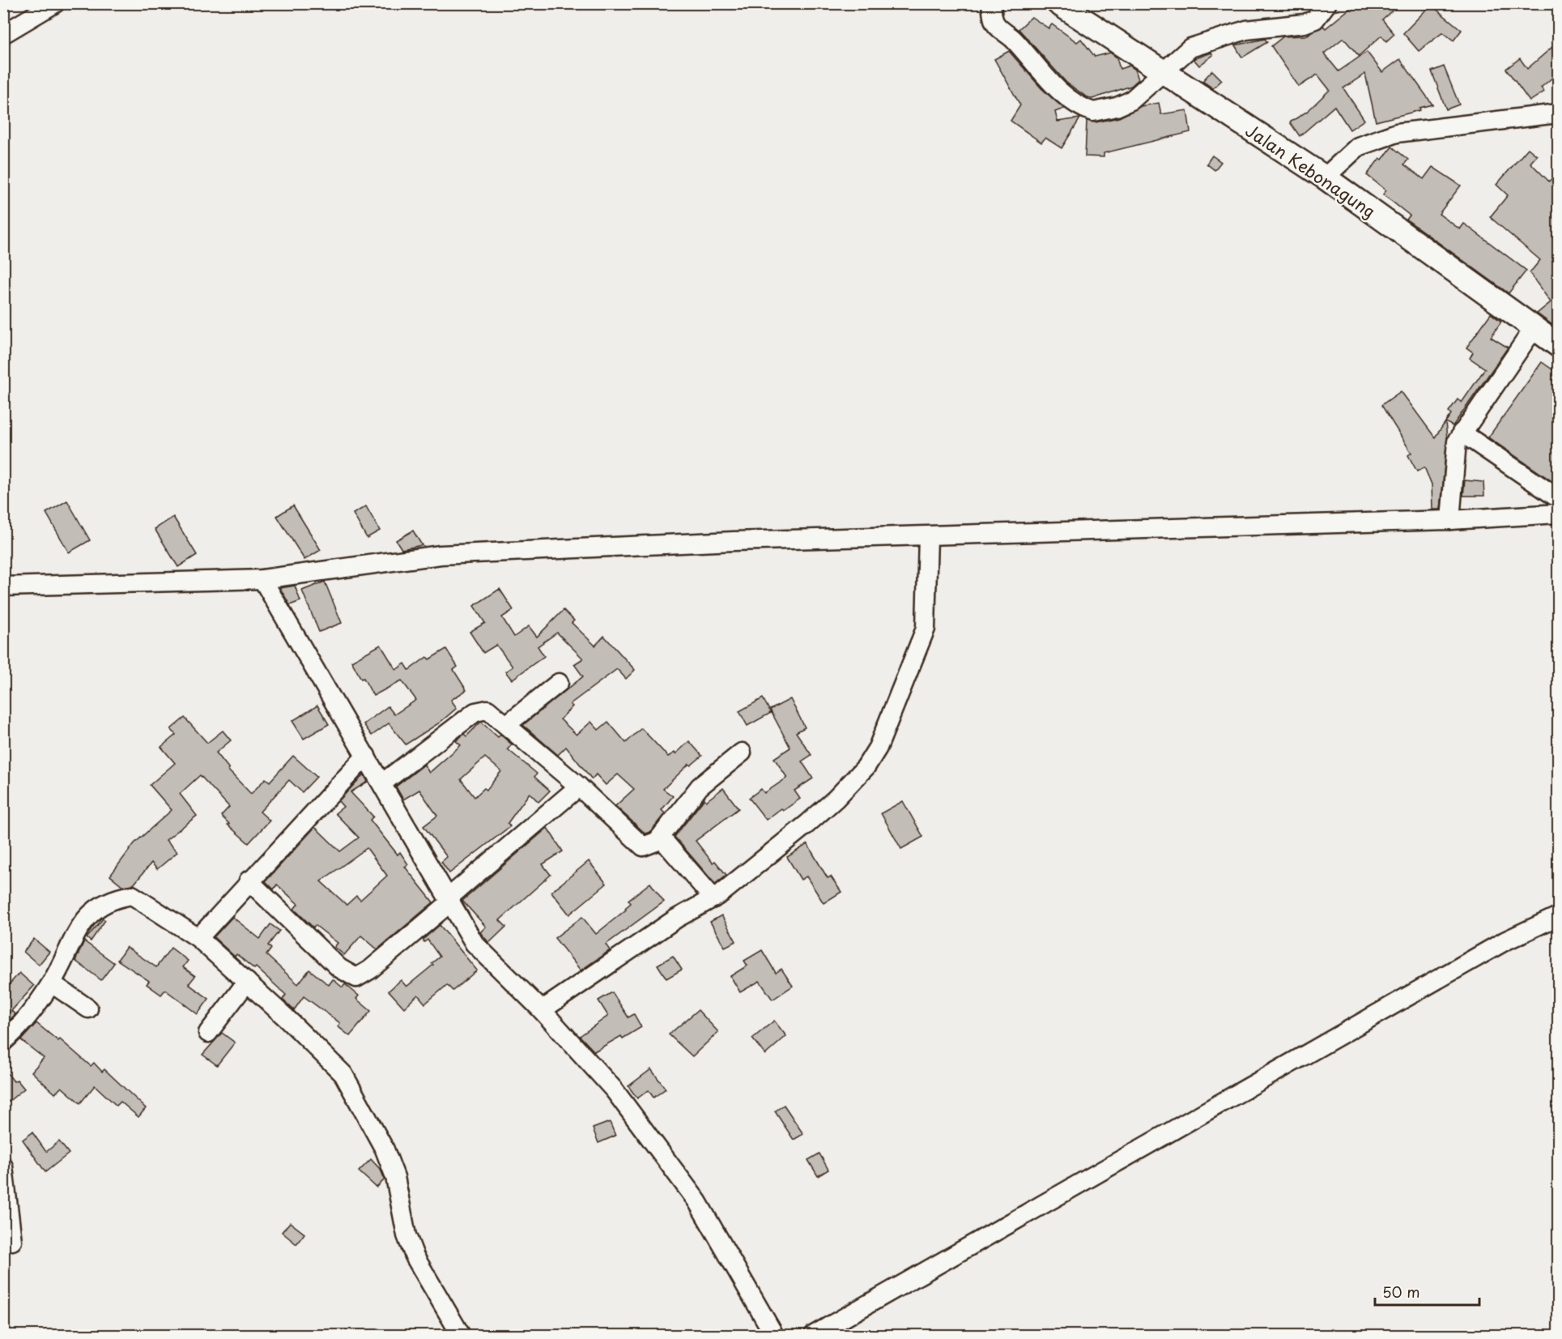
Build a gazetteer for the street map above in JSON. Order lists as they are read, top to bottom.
{
  "streets": {
    "main road": ["Jalan Kebonagung"]
  },
  "scale_bar": "50 m"
}
